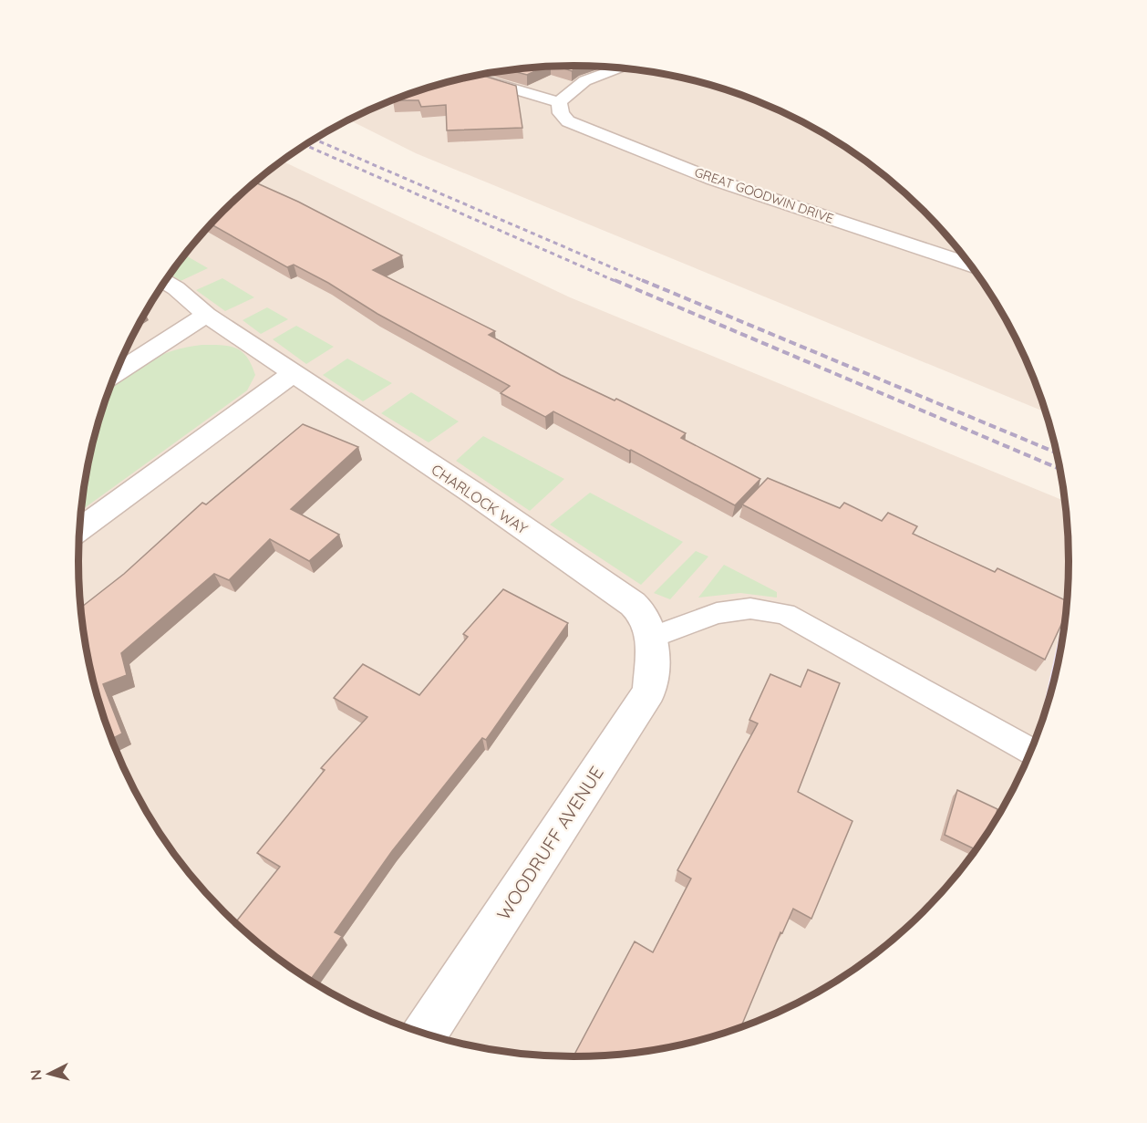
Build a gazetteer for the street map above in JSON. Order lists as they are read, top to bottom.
{
  "streets": {
    "street": ["GREAT GOODWIN DRIVE", "CHARLOCK WAY", "WOODRUFF AVENUE"]
  },
  "crossings": [
    ["CHARLOCK WAY", "WOODRUFF AVENUE"]
  ],
  "north": "left"
}
